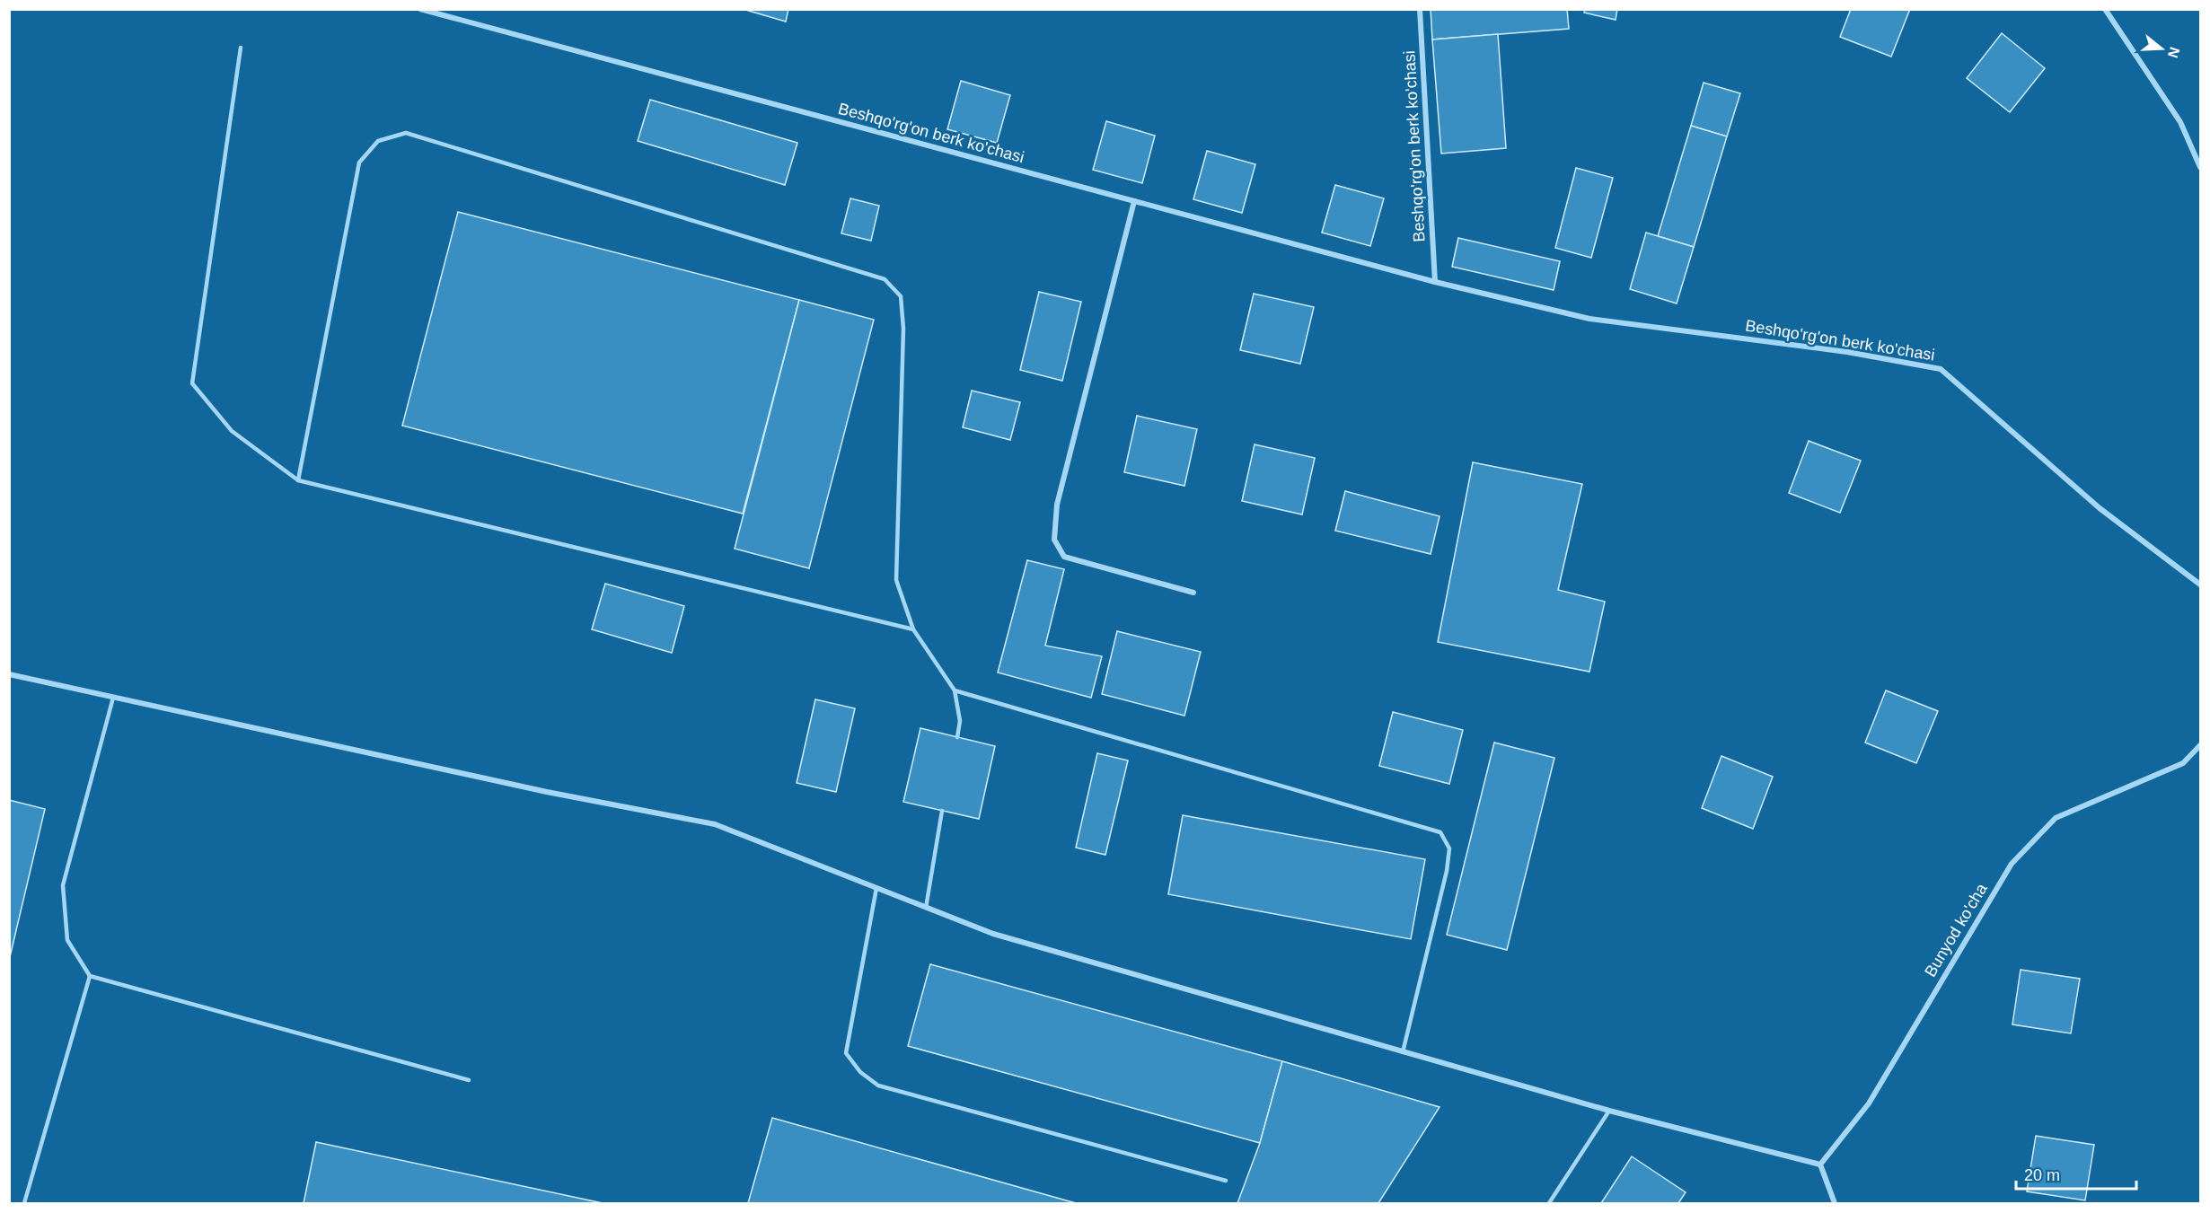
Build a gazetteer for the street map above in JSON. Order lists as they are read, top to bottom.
{
  "streets": {
    "street": ["Beshqo'rg'on berk ko'chasi", "Bunyod ko'cha"]
  },
  "scale_bar": "20 m",
  "north": "right"
}
